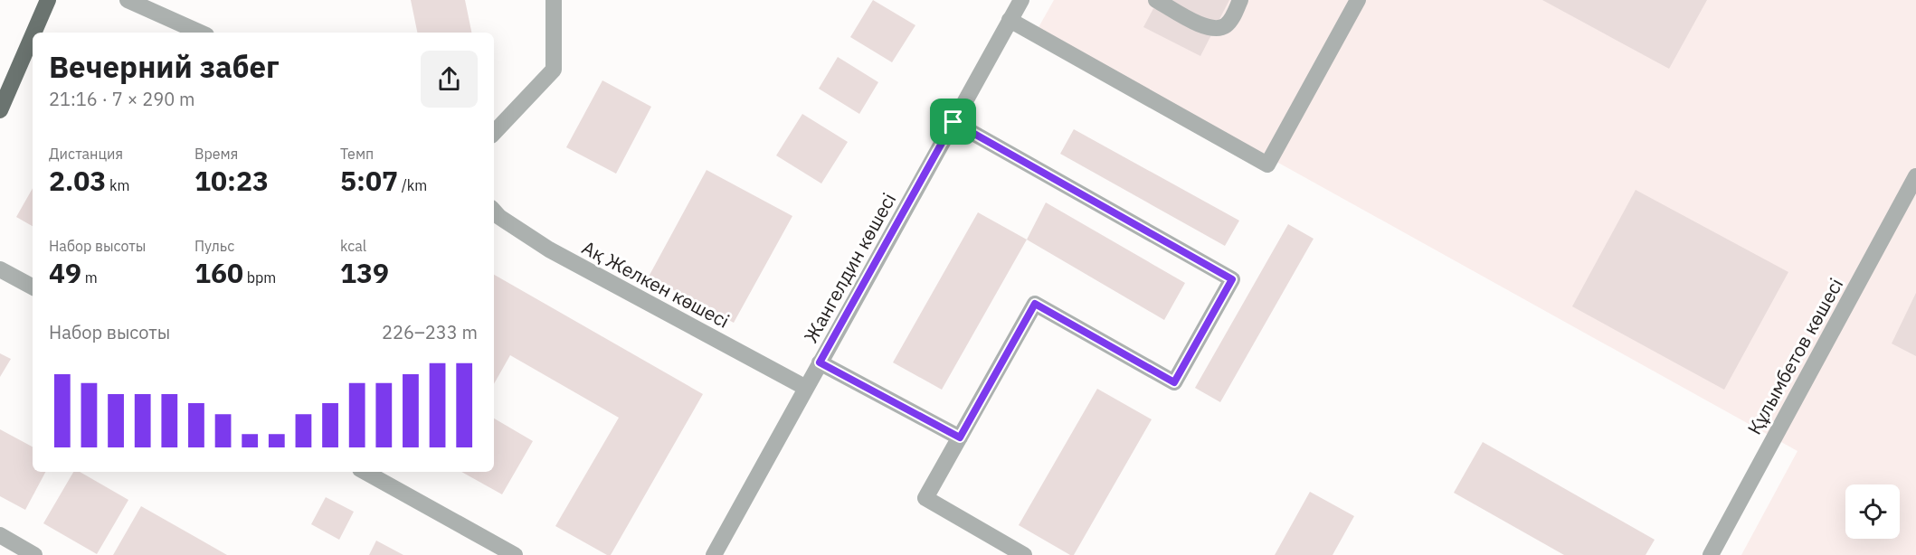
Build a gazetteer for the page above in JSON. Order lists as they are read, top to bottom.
{
  "streets": {
    "street": ["Жангелдин көшесі", "Ақ Желкен көшесі", "Құлымбетов көшесі"]
  },
  "crossings": [
    ["Жангелдин көшесі", "Ақ Желкен көшесі"]
  ],
  "page": {
    "heading": ["Вечерний забег", "21:16 · 7 × 290 m"],
    "stats": [
      ["Дистанция", "2.03 km"],
      ["Время", "10:23"],
      ["Темп", "5:07 /km"],
      ["Набор высоты", "49 m"],
      ["Пульс", "160 bpm"],
      ["kcal", "139"]
    ],
    "chart": ["Набор высоты", "226–233 m"]
  }
}
